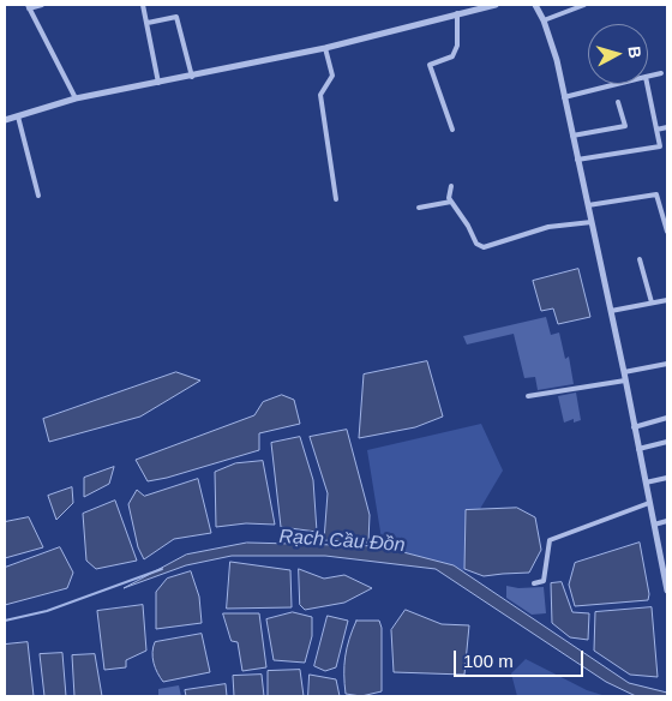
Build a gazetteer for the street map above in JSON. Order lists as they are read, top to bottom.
{
  "water": ["Rạch Cầu Đồn"],
  "scale_bar": "100 m",
  "north": "right"
}
